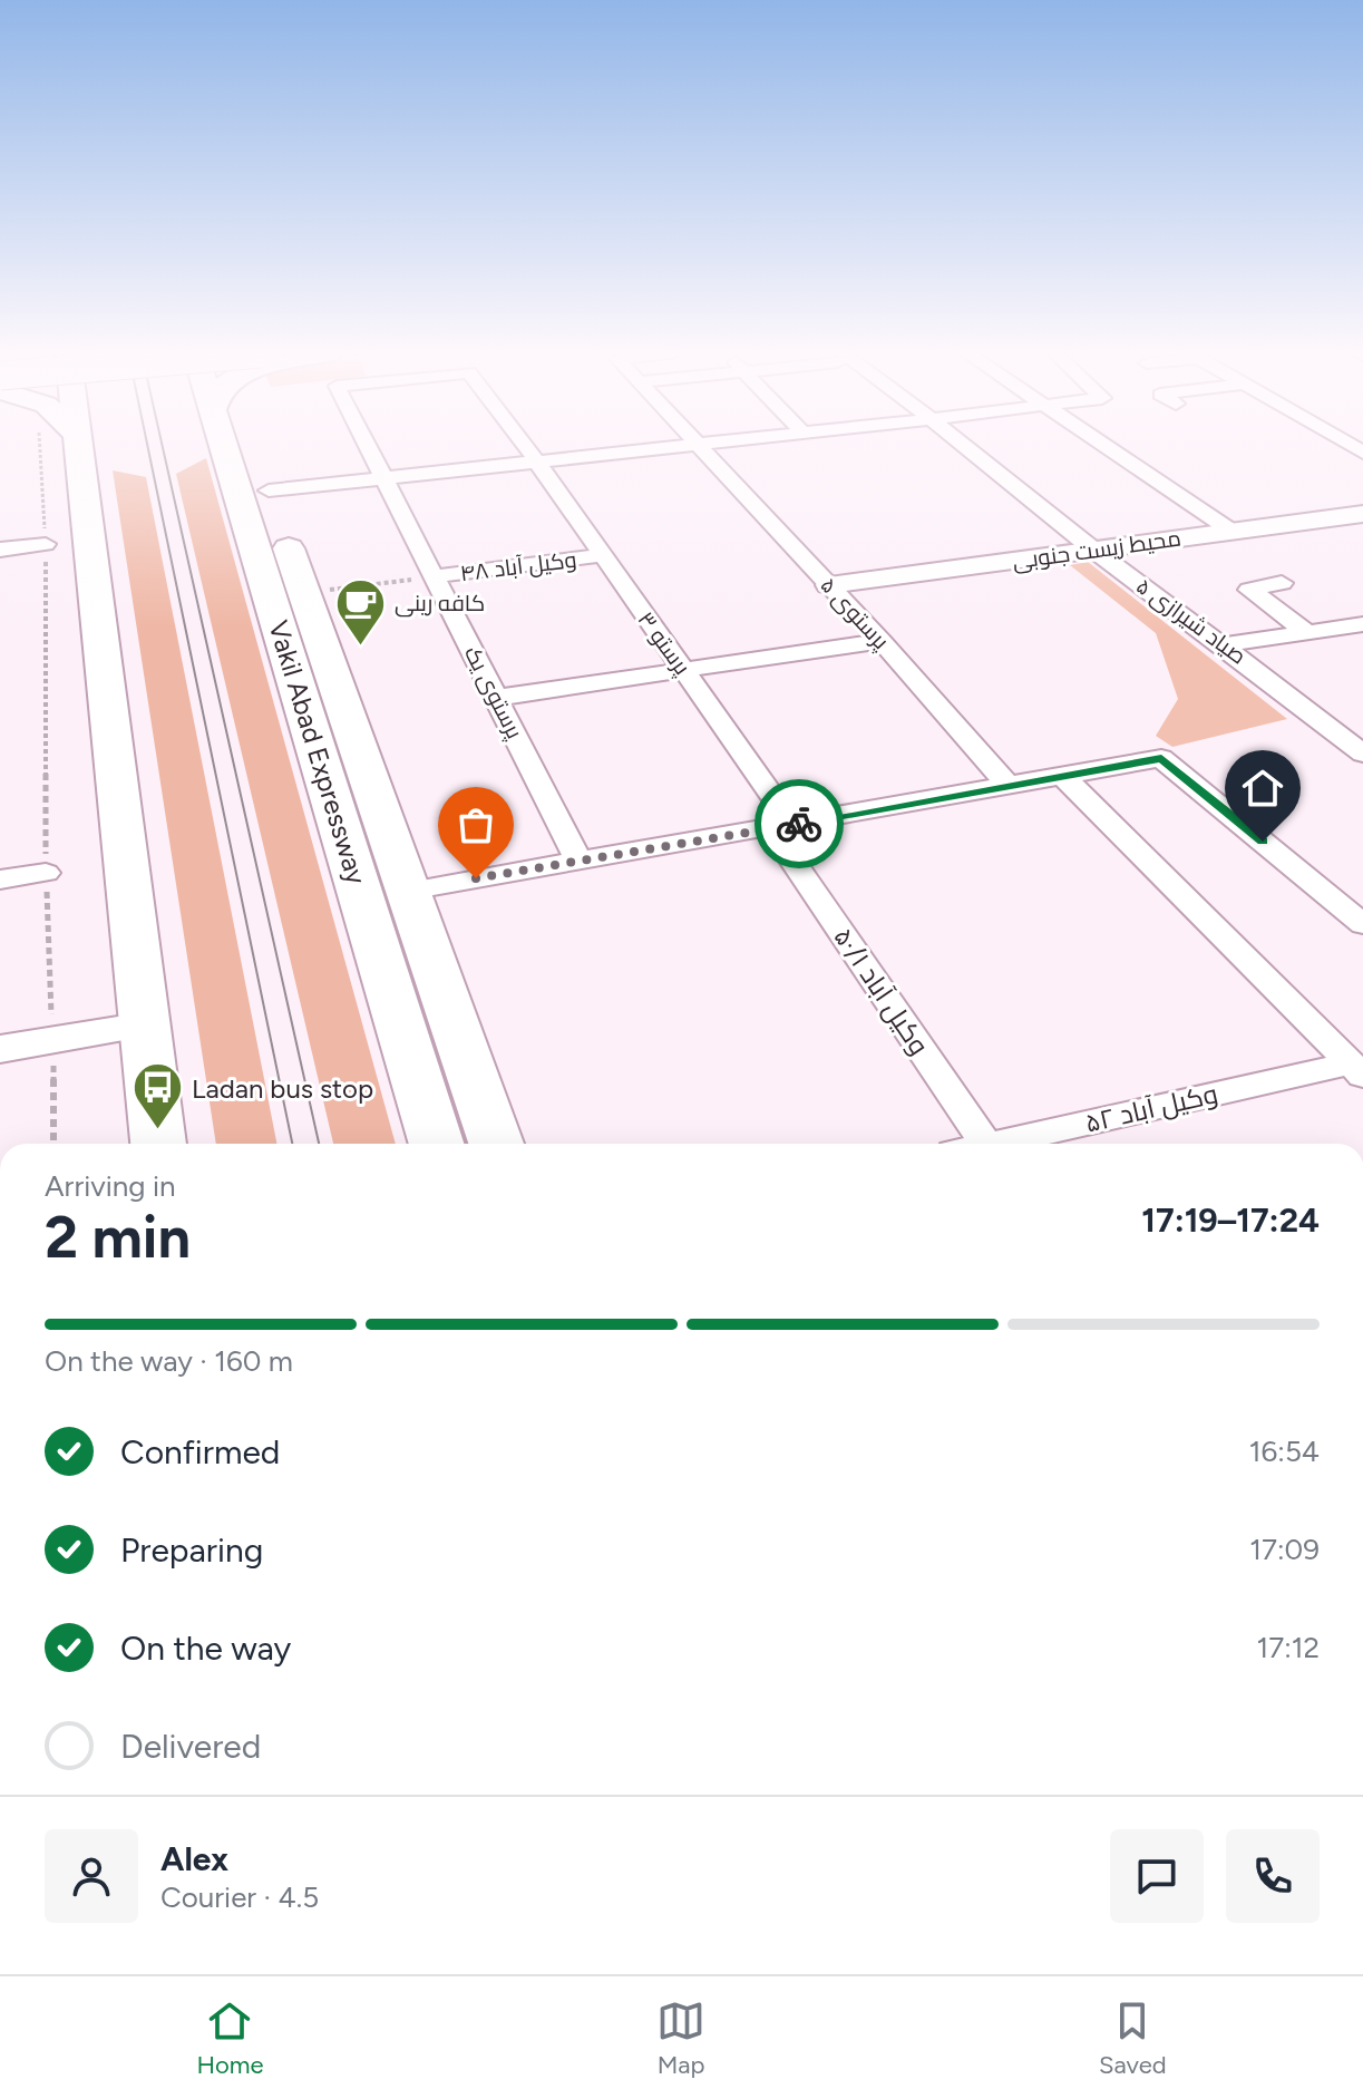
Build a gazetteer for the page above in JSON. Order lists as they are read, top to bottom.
{
  "streets": {
    "main road": ["Vakil Abad Expressway"],
    "street": [
      "محیط زیست جنوبی",
      "۴۸ وکیل آباد",
      "پرستوی ۵",
      "صیاد شیرازی ۵",
      "پرستو ۳",
      "پرستوی یک",
      "وکیل آباد ۵۰/۱",
      "۵۲ وکیل آباد"
    ]
  },
  "crossings": [
    ["محیط زیست جنوبی", "پرستوی ۵"],
    ["محیط زیست جنوبی", "صیاد شیرازی ۵"],
    ["۴۸ وکیل آباد", "پرستو ۳"],
    ["۴۸ وکیل آباد", "پرستوی یک"],
    ["پرستو ۳", "وکیل آباد ۵۰/۱"]
  ],
  "places": {
    "cafe": ["کافه رینی"],
    "bus stop": ["Ladan bus stop"]
  },
  "page": {
    "heading": ["2 min", "Arriving in", "17:19–17:24"],
    "panel": ["Alex", "Courier · 4.5"],
    "bar": "On the way · 160 m",
    "list": [
      ["Confirmed", "16:54"],
      ["Preparing", "17:09"],
      ["On the way", "17:12"],
      "Delivered"
    ],
    "tabs": ["Home", "Map", "Saved"]
  }
}
